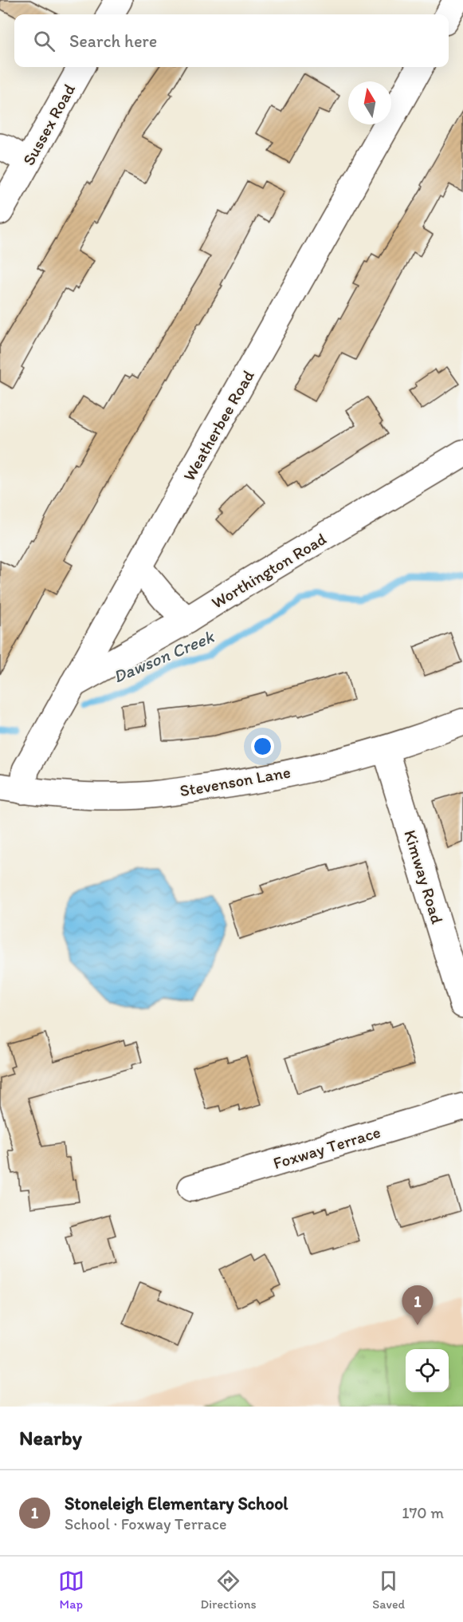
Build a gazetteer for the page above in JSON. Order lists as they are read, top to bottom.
{
  "streets": {
    "street": [
      "Sussex Road",
      "Weatherbee Road",
      "Worthington Road",
      "Stevenson Lane",
      "Kimway Road",
      "Foxway Terrace"
    ]
  },
  "crossings": [
    ["Weatherbee Road", "Worthington Road"],
    ["Weatherbee Road", "Stevenson Lane"],
    ["Stevenson Lane", "Kimway Road"]
  ],
  "water": ["Dawson Creek"],
  "north": "top",
  "page": {
    "search": "Search here",
    "pins": "1",
    "heading": "Nearby",
    "list": [
      {
        "mark": "1",
        "name": "Stoneleigh Elementary School",
        "note": "School · Foxway Terrace",
        "value": "170 m"
      }
    ],
    "nav": ["Map", "Directions", "Saved"]
  }
}
